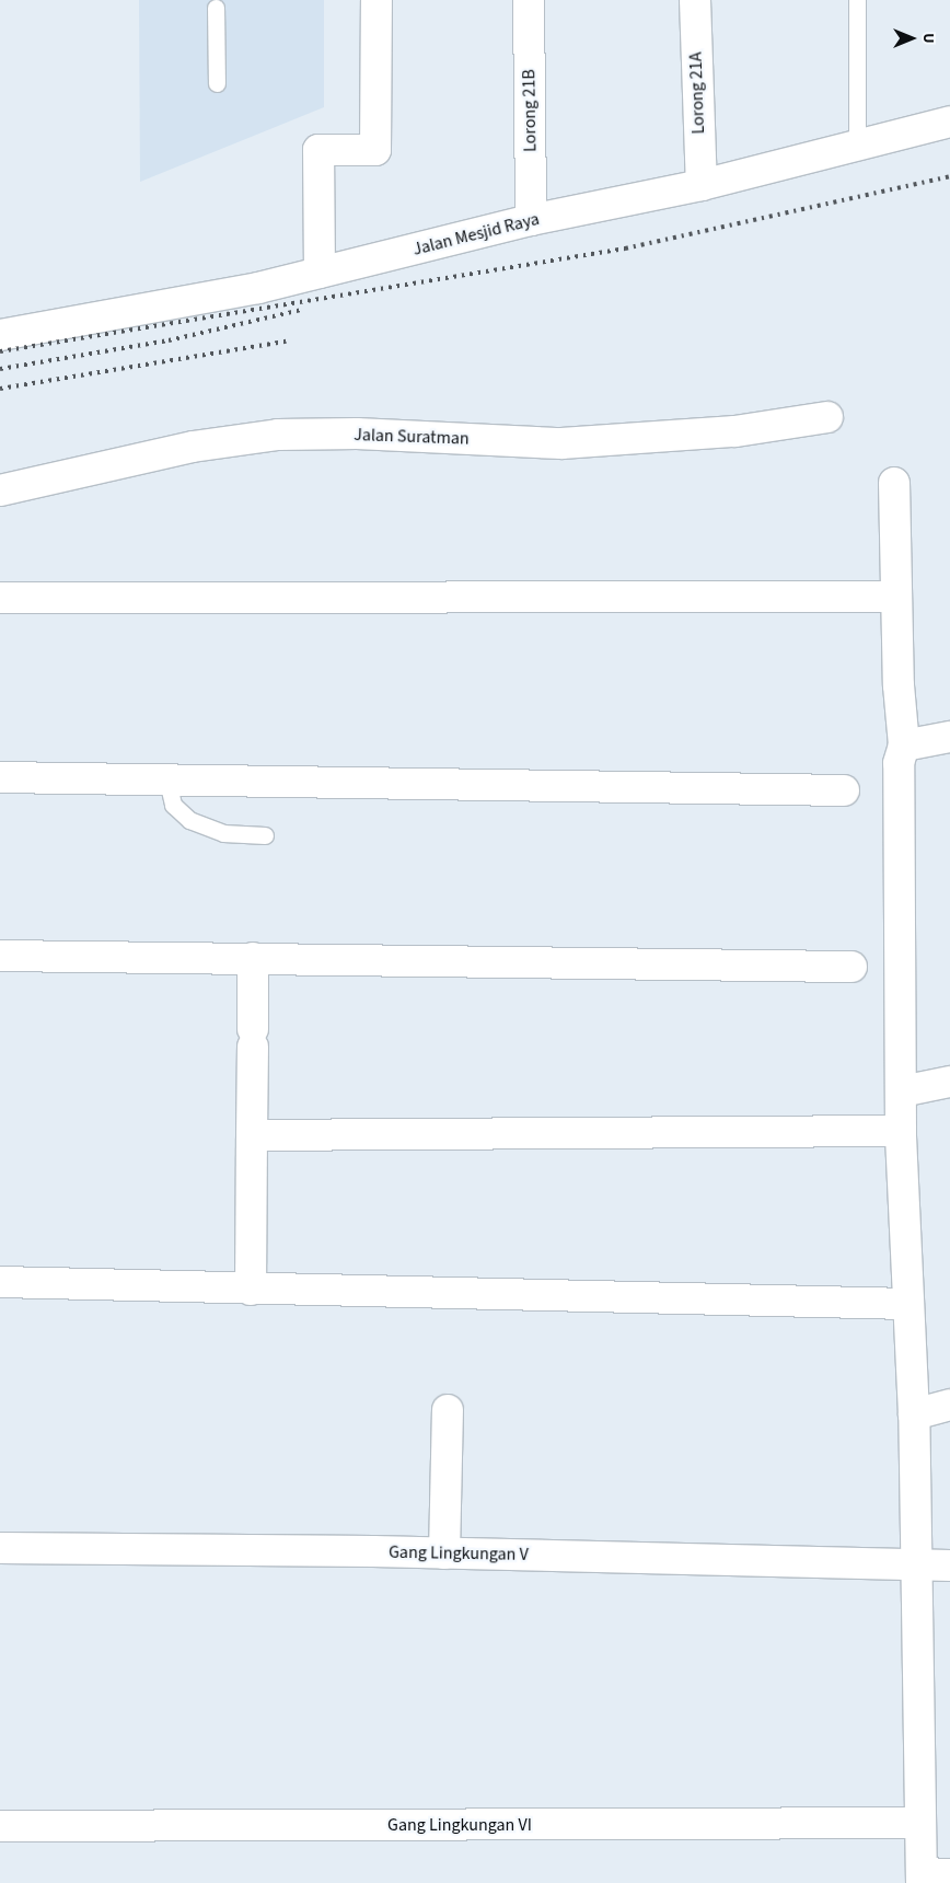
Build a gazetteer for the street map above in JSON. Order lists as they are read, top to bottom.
{
  "streets": {
    "street": [
      "Lorong 21A",
      "Lorong 21B",
      "Jalan Mesjid Raya",
      "Jalan Suratman",
      "Gang Lingkungan V",
      "Gang Lingkungan VI"
    ]
  },
  "crossings": [
    ["Lorong 21A", "Jalan Mesjid Raya"],
    ["Lorong 21B", "Jalan Mesjid Raya"]
  ],
  "north": "right"
}
